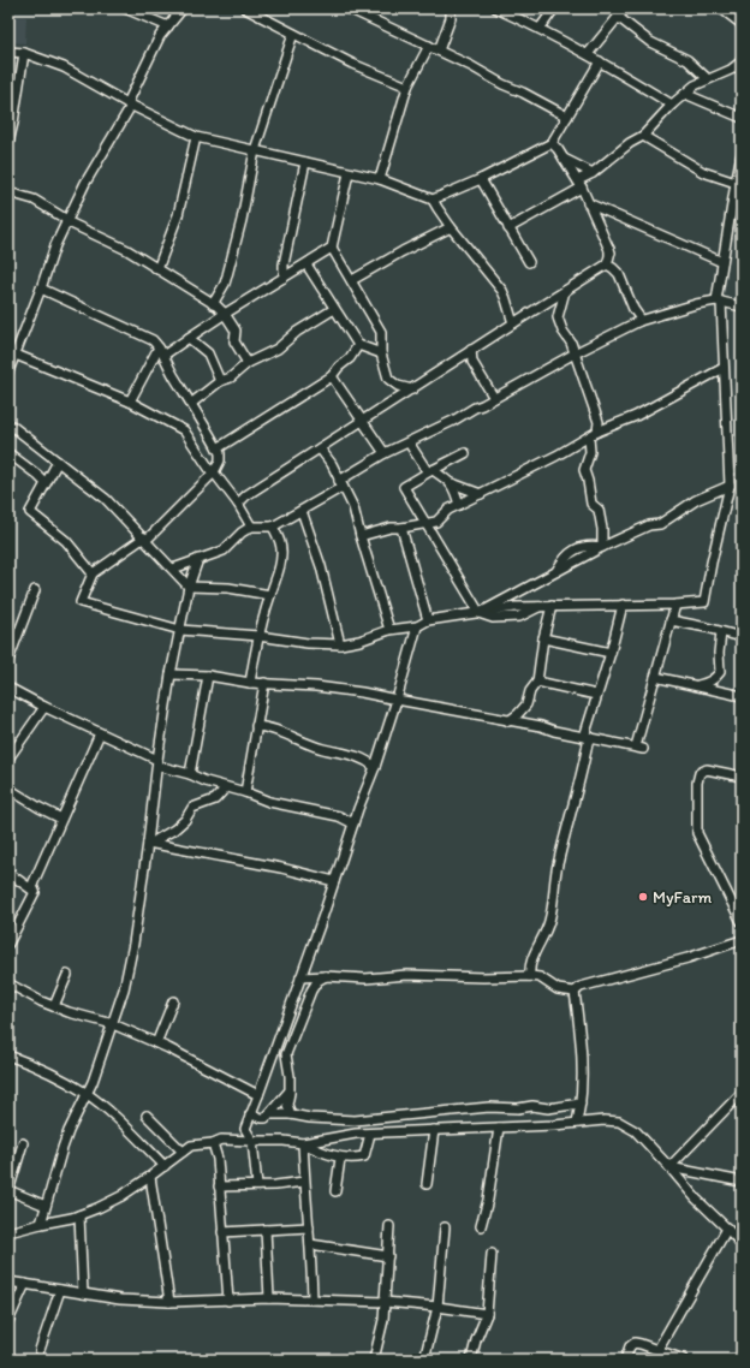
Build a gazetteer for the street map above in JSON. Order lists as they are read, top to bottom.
{
  "places": ["MyFarm"]
}
